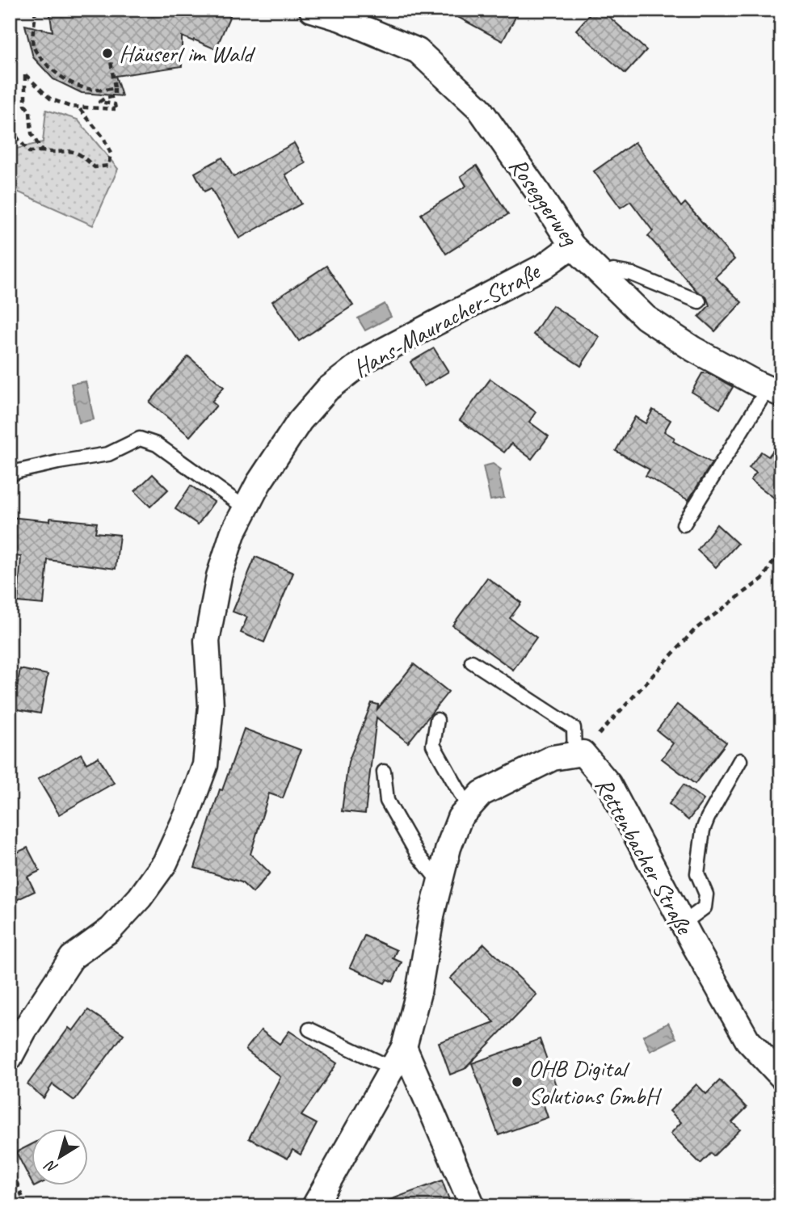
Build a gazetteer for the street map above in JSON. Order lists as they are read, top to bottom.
{
  "streets": {
    "street": ["Roseggerweg", "Hans-Mauracher-Straße", "Rettenbacher Straße"]
  },
  "crossings": [
    ["Roseggerweg", "Hans-Mauracher-Straße"]
  ],
  "places": ["Häuserl im Wald", "OHB Digital Solutions GmbH"],
  "north": "bottom left"
}
